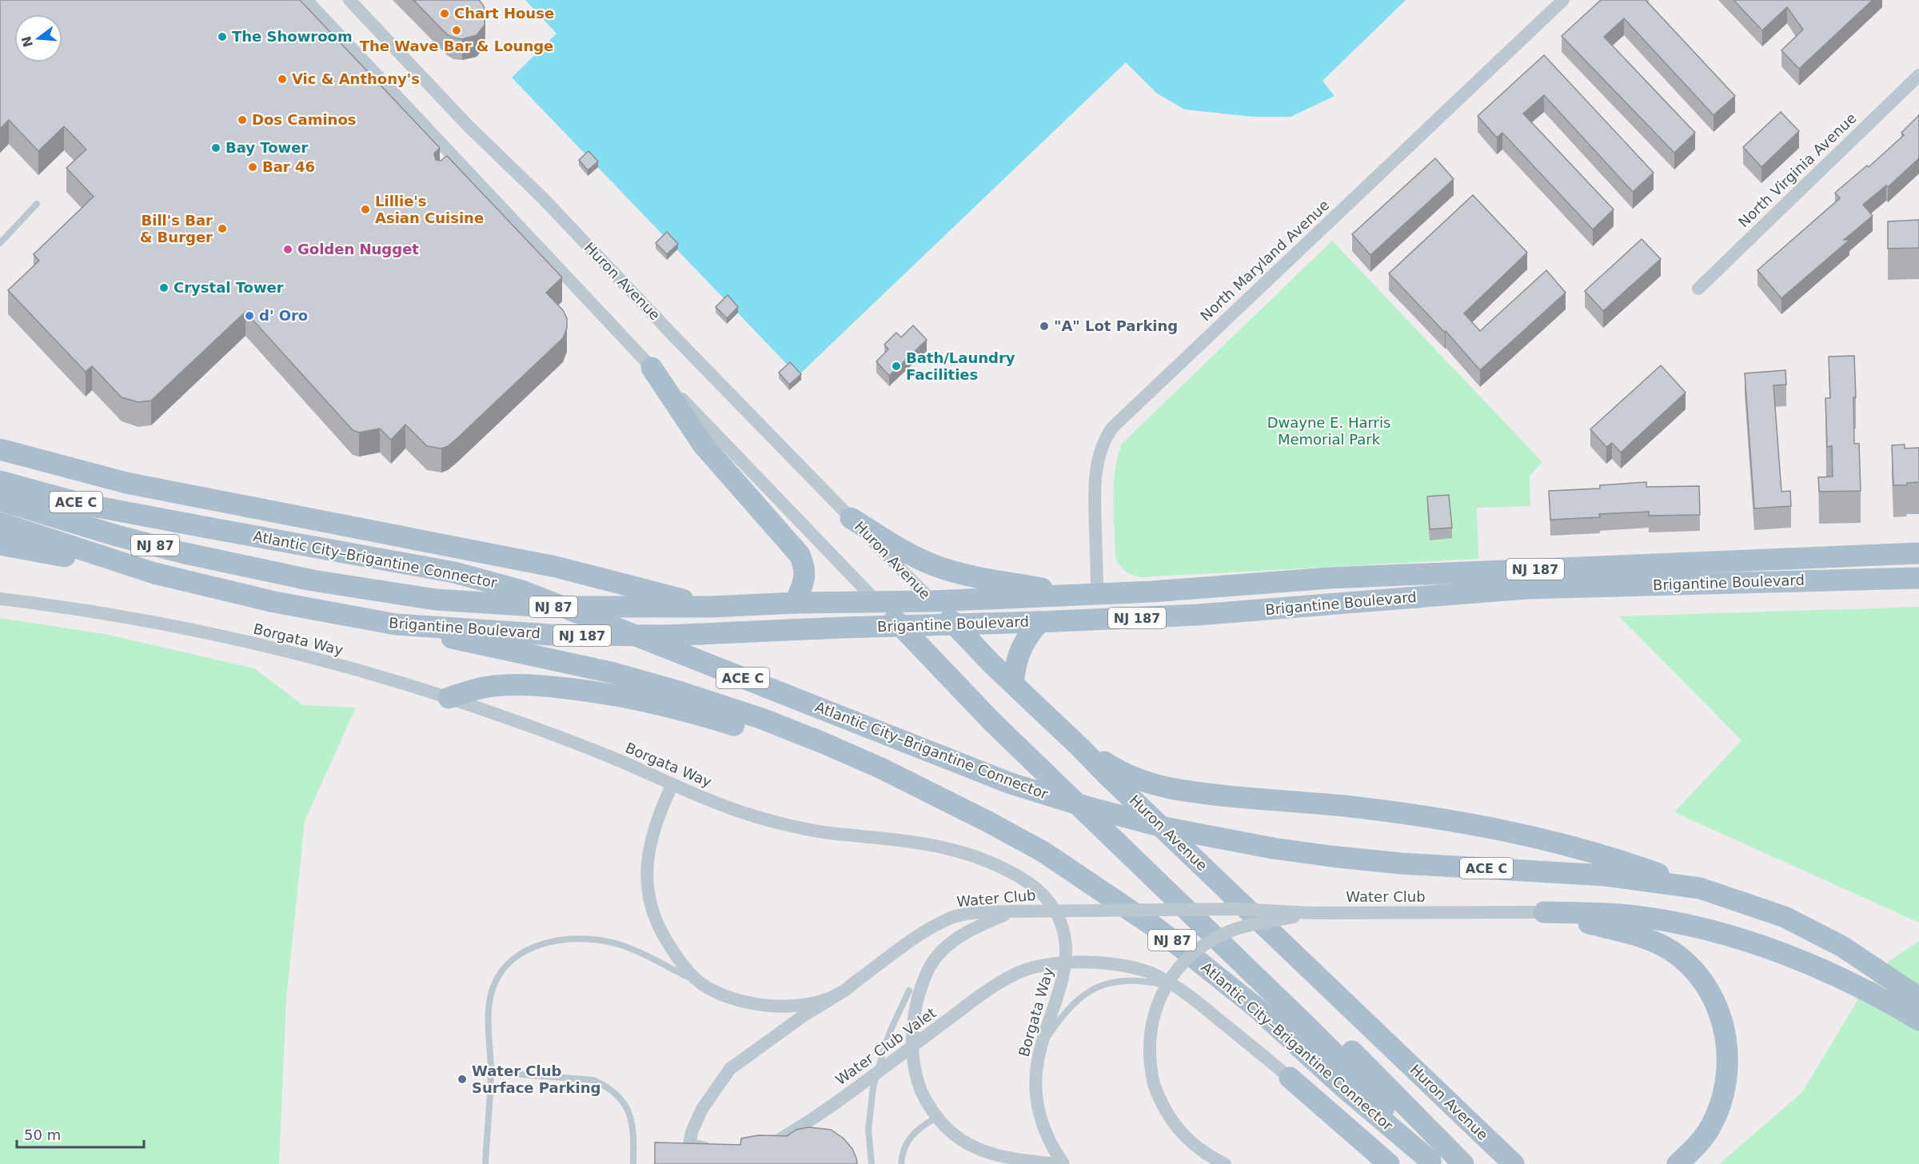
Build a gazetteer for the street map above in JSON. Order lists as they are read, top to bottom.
{
  "streets": {
    "main road": [
      "Huron Avenue",
      "ACE C",
      "NJ 87",
      "Atlantic City–Brigantine Connector",
      "NJ 187",
      "Brigantine Boulevard"
    ],
    "street": [
      "North Virginia Avenue",
      "North Maryland Avenue",
      "Borgata Way",
      "Water Club",
      "Water Club Valet"
    ]
  },
  "crossings": [
    ["North Maryland Avenue", "Brigantine Boulevard"],
    ["Huron Avenue", "Brigantine Boulevard"],
    ["Atlantic City–Brigantine Connector", "Brigantine Boulevard"],
    ["Borgata Way", "Water Club"],
    ["Borgata Way", "Water Club Valet"]
  ],
  "parks": ["Dwayne E. Harris Memorial Park"],
  "places": [
    "Chart House",
    "The Wave Bar & Lounge",
    "The Showroom",
    "Vic & Anthony's",
    "Dos Caminos",
    "Bay Tower",
    "Bar 46",
    "Lillie's Asian Cuisine",
    "Bill's Bar & Burger",
    "Golden Nugget",
    "Crystal Tower",
    "d' Oro",
    "\"A\" Lot Parking",
    "Bath/Laundry Facilities",
    "Water Club Surface Parking"
  ],
  "scale_bar": "50 m",
  "north": "left"
}
